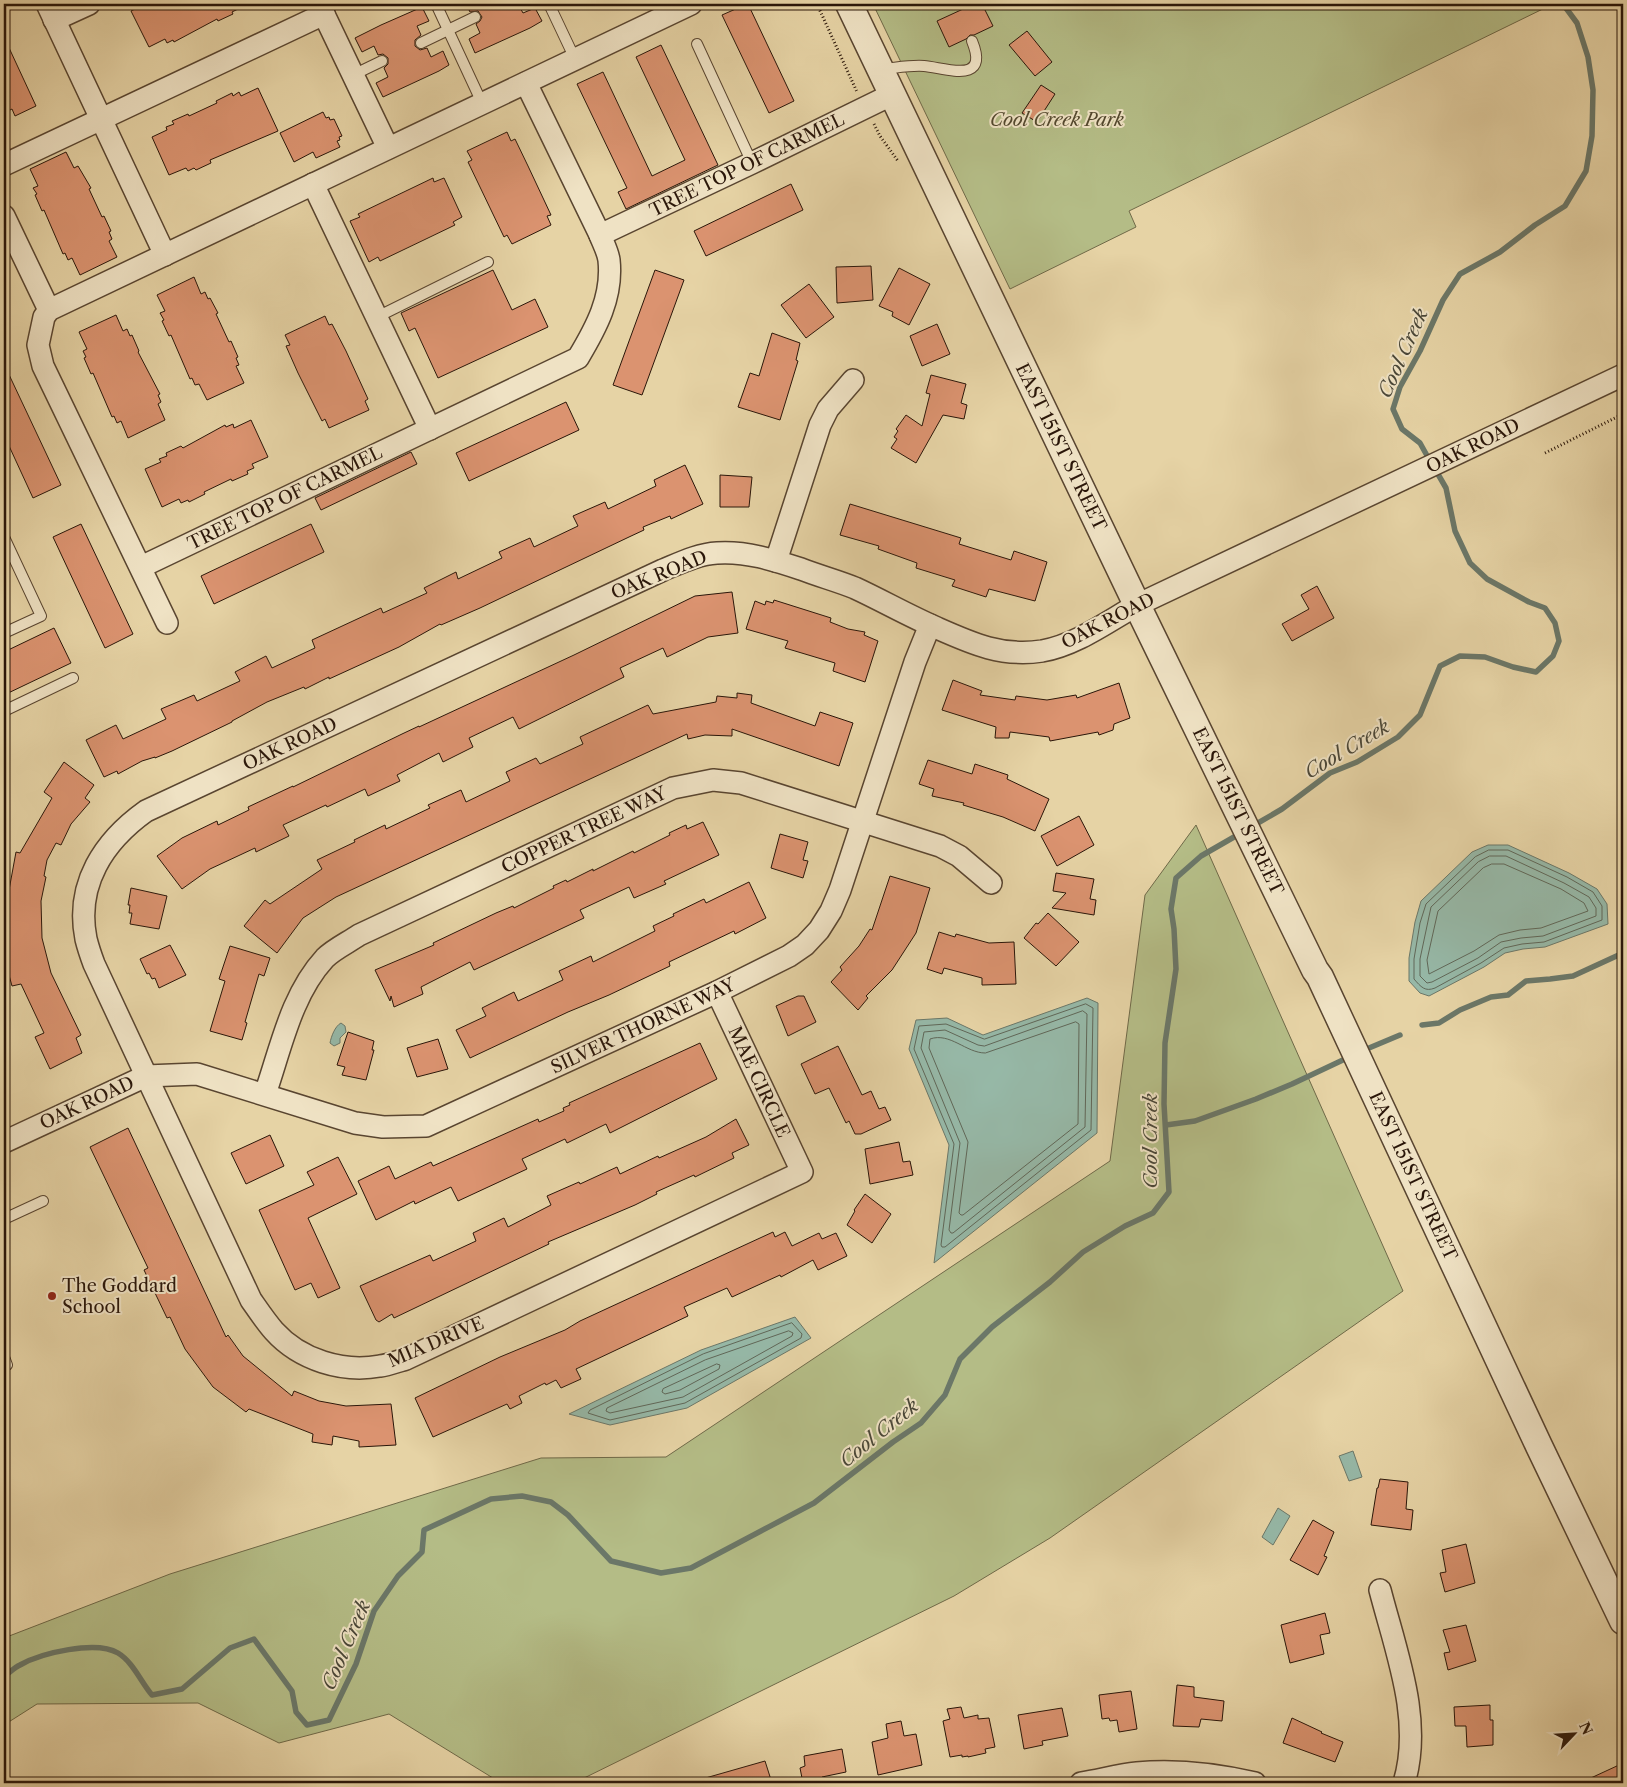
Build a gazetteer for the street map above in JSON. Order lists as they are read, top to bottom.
{
  "streets": {
    "street": [
      "TREE TOP OF CARMEL",
      "OAK ROAD",
      "EAST 151ST STREET",
      "COPPER TREE WAY",
      "SILVER THORNE WAY",
      "MAE CIRCLE",
      "MIA DRIVE"
    ]
  },
  "crossings": [
    ["TREE TOP OF CARMEL", "EAST 151ST STREET"],
    ["OAK ROAD", "EAST 151ST STREET"],
    ["OAK ROAD", "SILVER THORNE WAY"],
    ["OAK ROAD", "MIA DRIVE"],
    ["COPPER TREE WAY", "SILVER THORNE WAY"],
    ["SILVER THORNE WAY", "MAE CIRCLE"],
    ["SILVER THORNE WAY", "MIA DRIVE"],
    ["MAE CIRCLE", "MIA DRIVE"]
  ],
  "water": ["Cool Creek"],
  "parks": ["Cool Creek Park"],
  "places": ["The Goddard School"],
  "north": "top right"
}
